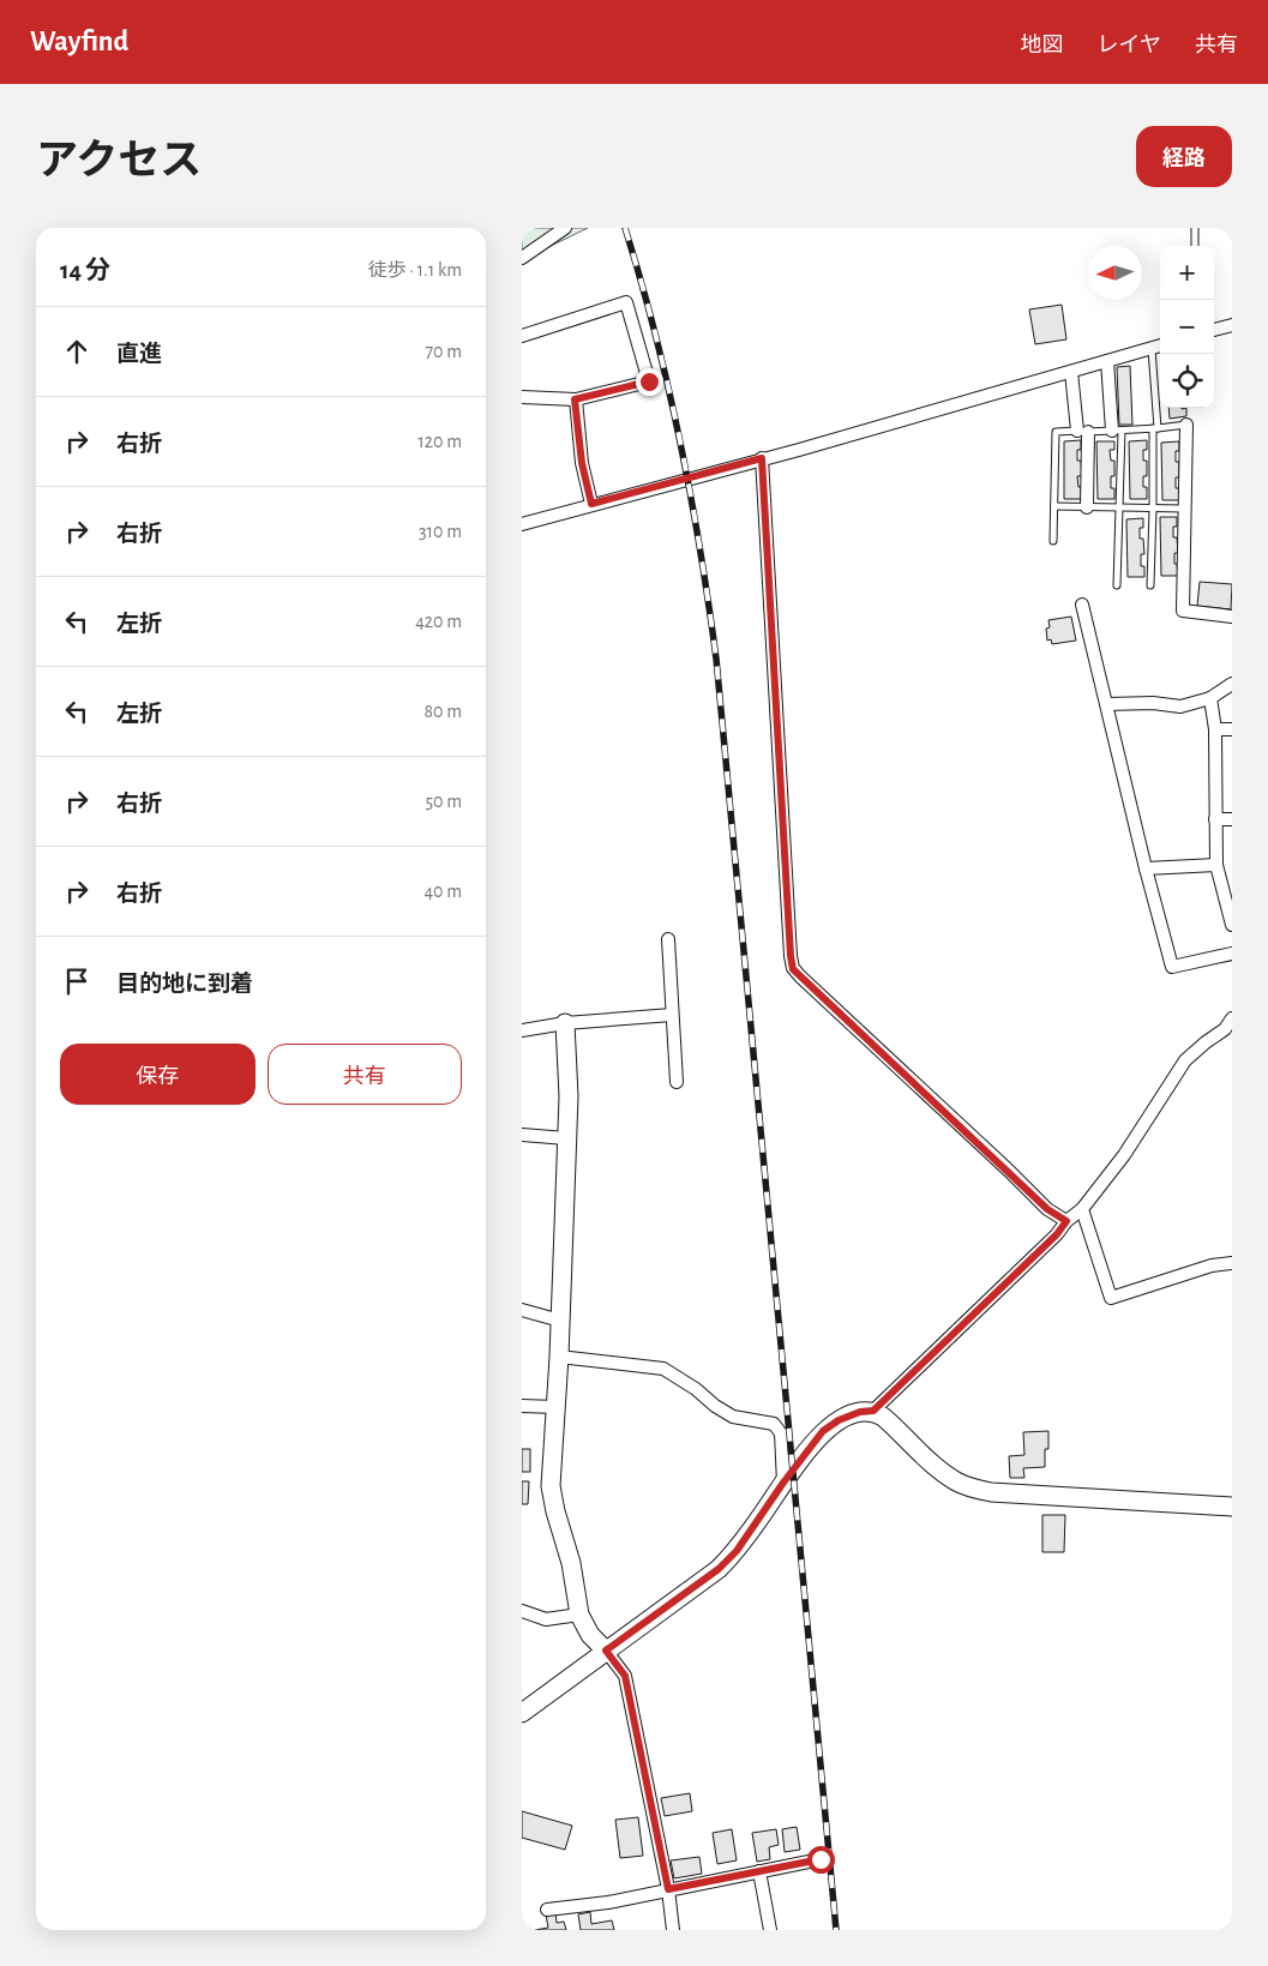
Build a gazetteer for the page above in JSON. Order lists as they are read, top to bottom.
{
  "north": "left",
  "page": {
    "header": "Wayfind",
    "nav": ["地図", "レイヤ", "共有"],
    "title": "アクセス",
    "buttons": [
      "経路",
      ["保存", "共有"]
    ],
    "heading": ["14 分", "徒歩 · 1.1 km"],
    "map_buttons": ["+", "−"],
    "list": [
      ["直進", "70 m"],
      ["右折", "120 m"],
      ["右折", "310 m"],
      ["左折", "420 m"],
      ["左折", "80 m"],
      ["右折", "50 m"],
      ["右折", "40 m"],
      "目的地に到着"
    ]
  }
}
